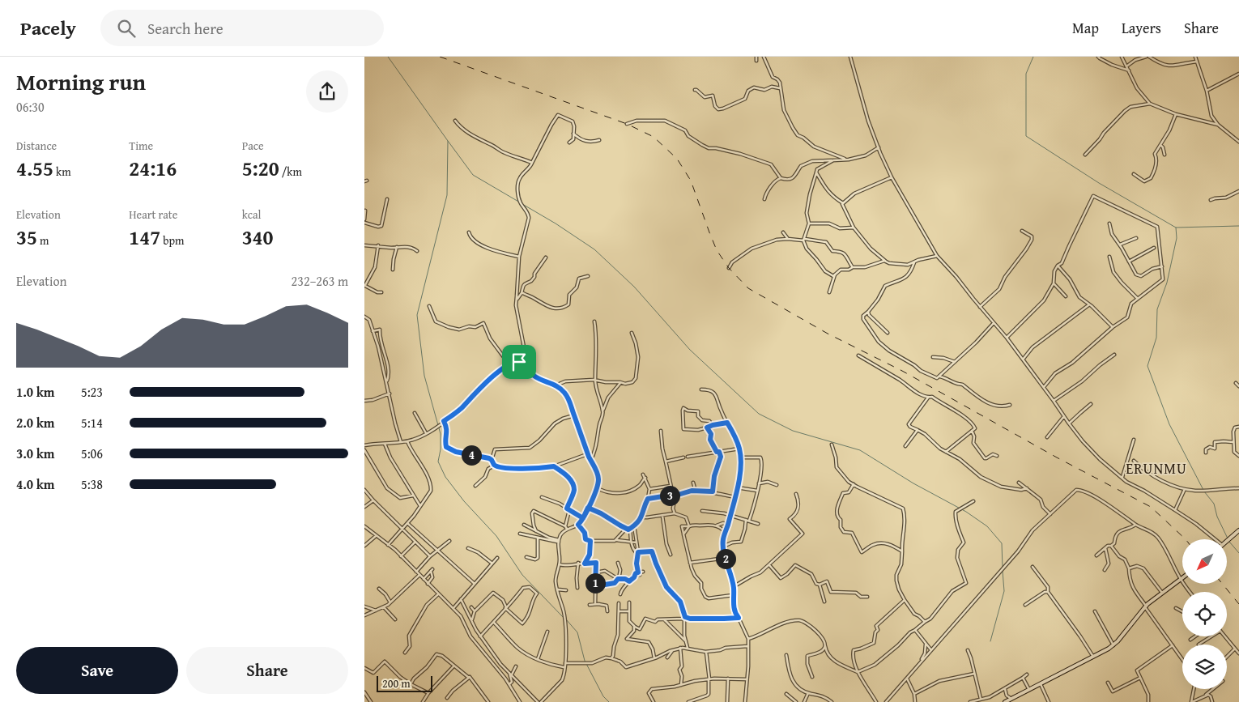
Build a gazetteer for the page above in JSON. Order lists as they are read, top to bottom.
{
  "districts": ["ERUNMU"],
  "scale_bar": "200 m",
  "north": "bottom left",
  "page": {
    "header": "Pacely",
    "search": "Search here",
    "nav": ["Map", "Layers", "Share"],
    "heading": ["Morning run", "06:30"],
    "stats": [
      ["Distance", "4.55 km"],
      ["Time", "24:16"],
      ["Pace", "5:20 /km"],
      ["Elevation", "35 m"],
      ["Heart rate", "147 bpm"],
      ["kcal", "340"]
    ],
    "chart": ["Elevation", "232–263 m"],
    "list": [
      {
        "name": "1.0 km",
        "note": "5:23"
      },
      {
        "name": "2.0 km",
        "note": "5:14"
      },
      {
        "name": "3.0 km",
        "note": "5:06"
      },
      {
        "name": "4.0 km",
        "note": "5:38"
      }
    ],
    "pins": [
      "4",
      "3",
      "2",
      "1"
    ],
    "buttons": ["Save", "Share"],
    "scale": "200 m"
  }
}
